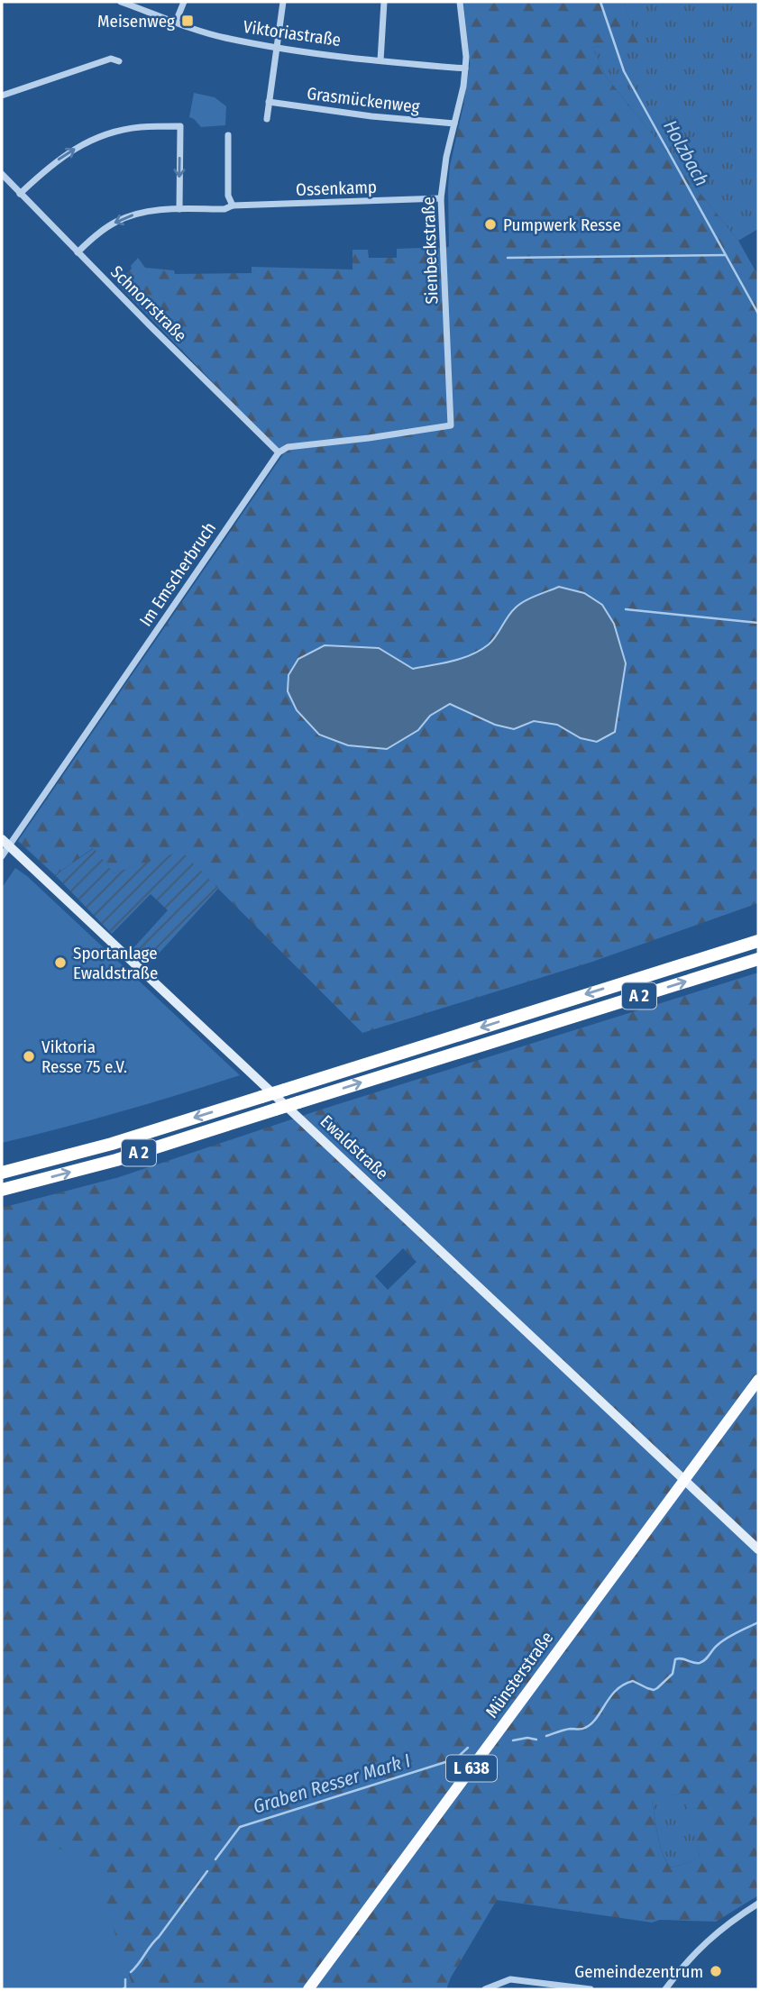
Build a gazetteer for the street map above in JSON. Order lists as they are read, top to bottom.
{
  "streets": {
    "highway": ["A 2"],
    "main road": ["Ewaldstraße", "Münsterstraße", "L 638"],
    "street": [
      "Viktoriastraße",
      "Grasmückenweg",
      "Ossenkamp",
      "Sienbeckstraße",
      "Schnorrstraße",
      "Im Emscherbruch"
    ]
  },
  "crossings": [
    ["Viktoriastraße", "Sienbeckstraße"],
    ["Grasmückenweg", "Sienbeckstraße"],
    ["Ossenkamp", "Sienbeckstraße"],
    ["Ossenkamp", "Schnorrstraße"],
    ["Sienbeckstraße", "Schnorrstraße"],
    ["Sienbeckstraße", "Im Emscherbruch"],
    ["Schnorrstraße", "Im Emscherbruch"],
    ["Im Emscherbruch", "Ewaldstraße"],
    ["Ewaldstraße", "Münsterstraße"]
  ],
  "water": ["Holzbach", "Graben Resser Mark I"],
  "places": {
    "transit": ["Meisenweg"],
    "other": [
      "Pumpwerk Resse",
      "Sportanlage Ewaldstraße",
      "Viktoria Resse 75 e.V.",
      "Gemeindezentrum"
    ]
  }
}
